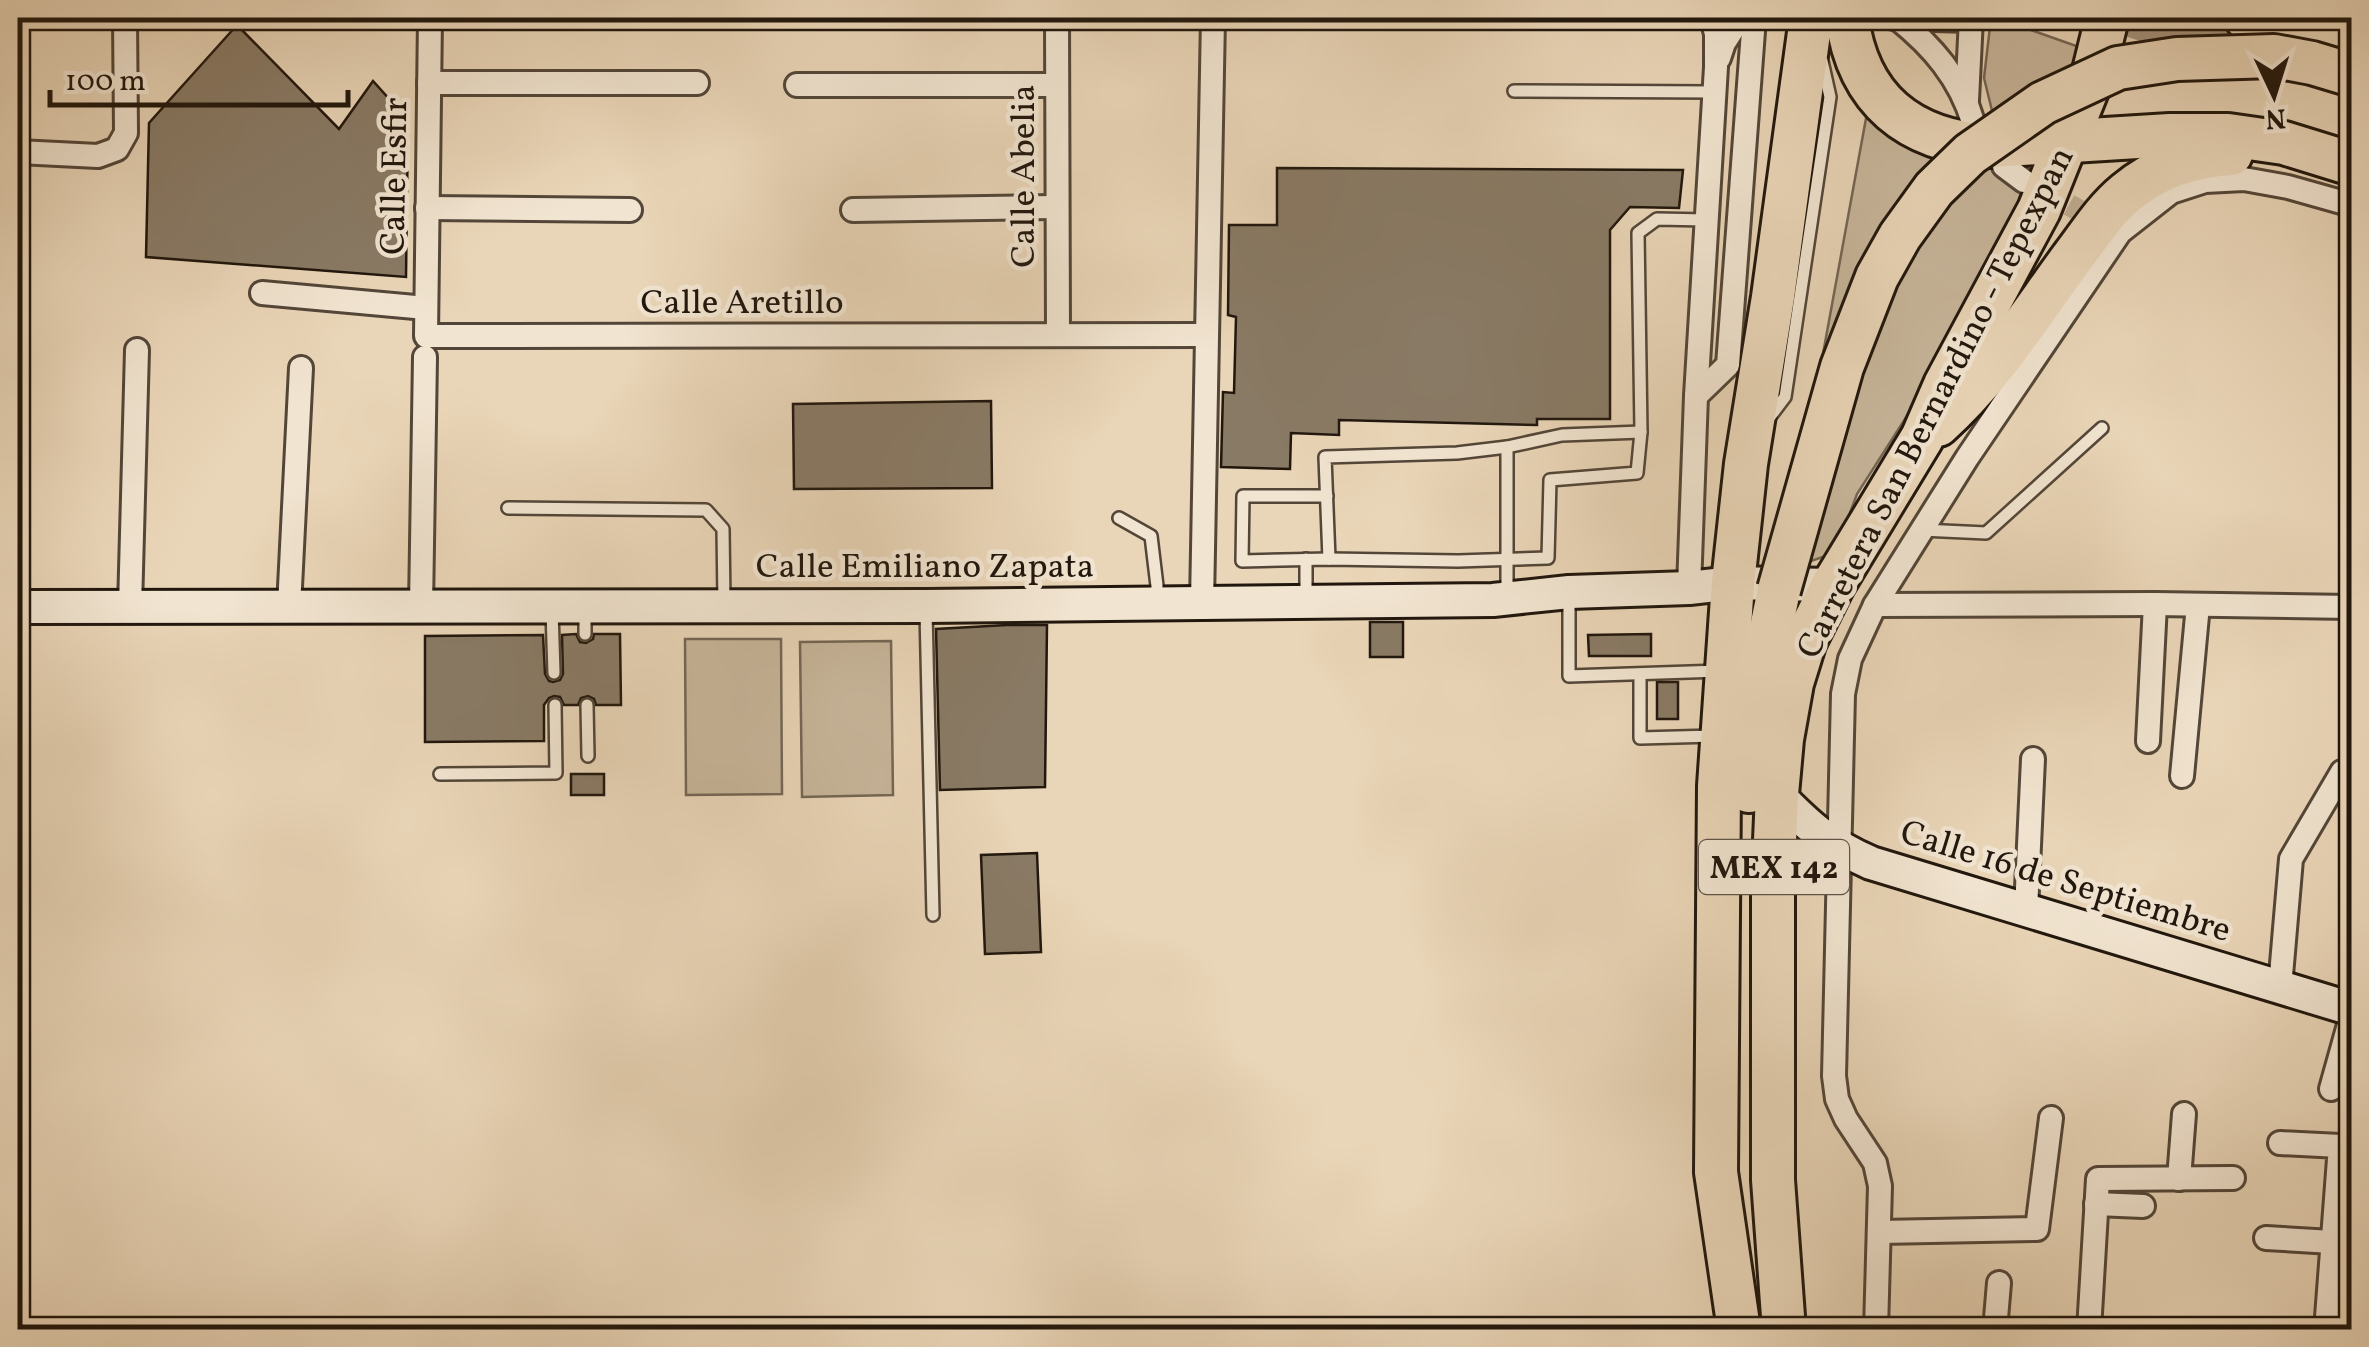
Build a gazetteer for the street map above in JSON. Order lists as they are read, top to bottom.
{
  "streets": {
    "highway": ["Carretera San Bernardino - Tepexpan", "MEX 142"],
    "main road": ["Calle Emiliano Zapata", "Calle 16 de Septiembre"],
    "street": ["Calle Esfir", "Calle Abelia", "Calle Aretillo"]
  },
  "crossings": [
    ["Calle Esfir", "Calle Aretillo"],
    ["Calle Esfir", "Calle Emiliano Zapata"],
    ["Calle Abelia", "Calle Aretillo"],
    ["Carretera San Bernardino - Tepexpan", "Calle Emiliano Zapata"],
    ["Carretera San Bernardino - Tepexpan", "Calle 16 de Septiembre"],
    ["Calle Emiliano Zapata", "MEX 142"]
  ],
  "scale_bar": "100 m",
  "north": "bottom"
}
